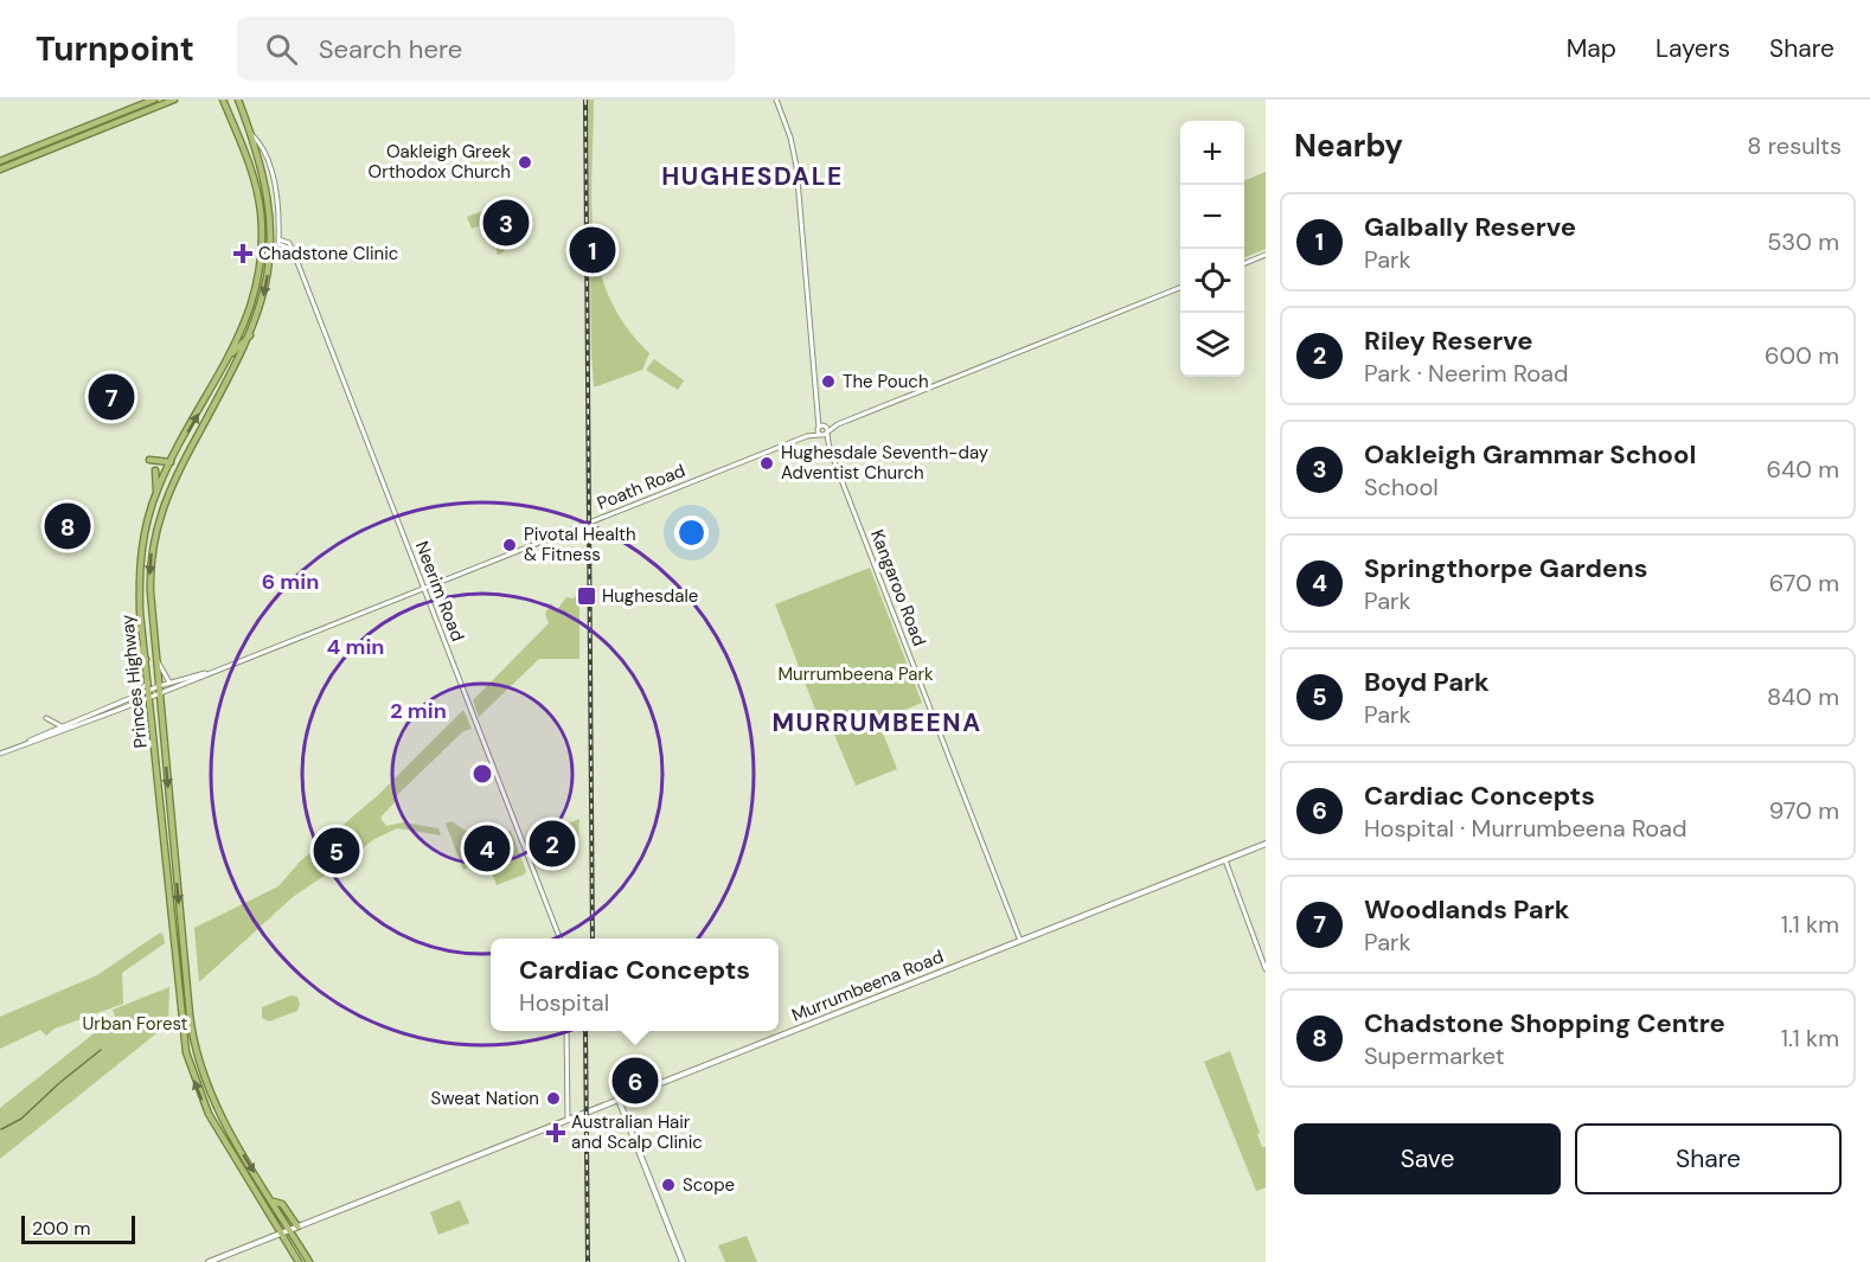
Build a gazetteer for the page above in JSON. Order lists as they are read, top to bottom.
{
  "streets": {
    "highway": ["Princes Highway"],
    "main road": ["Murrumbeena Road"],
    "street": ["Poath Road", "Kangaroo Road", "Neerim Road"]
  },
  "crossings": [
    ["Poath Road", "Kangaroo Road"],
    ["Poath Road", "Neerim Road"],
    ["Poath Road", "Princes Highway"],
    ["Kangaroo Road", "Murrumbeena Road"],
    ["Neerim Road", "Princes Highway"],
    ["Princes Highway", "Murrumbeena Road"]
  ],
  "districts": ["HUGHESDALE", "MURRUMBEENA"],
  "parks": ["Murrumbeena Park", "Urban Forest"],
  "places": {
    "other": [
      "Oakleigh Greek Orthodox Church",
      "The Pouch",
      "Hughesdale Seventh-day Adventist Church",
      "Pivotal Health & Fitness",
      "Sweat Nation",
      "Scope"
    ],
    "health": ["Chadstone Clinic", "Australian Hair and Scalp Clinic"],
    "transit": ["Hughesdale"]
  },
  "scale_bar": "200 m",
  "page": {
    "header": "Turnpoint",
    "search": "Search here",
    "nav": ["Map", "Layers", "Share"],
    "heading": ["Nearby", "8 results"],
    "map_buttons": ["+", "−"],
    "list": [
      {
        "mark": "1",
        "name": "Galbally Reserve",
        "note": "Park",
        "value": "530 m"
      },
      {
        "mark": "2",
        "name": "Riley Reserve",
        "note": "Park · Neerim Road",
        "value": "600 m"
      },
      {
        "mark": "3",
        "name": "Oakleigh Grammar School",
        "note": "School",
        "value": "640 m"
      },
      {
        "mark": "4",
        "name": "Springthorpe Gardens",
        "note": "Park",
        "value": "670 m"
      },
      {
        "mark": "5",
        "name": "Boyd Park",
        "note": "Park",
        "value": "840 m"
      },
      {
        "mark": "6",
        "name": "Cardiac Concepts",
        "note": "Hospital · Murrumbeena Road",
        "value": "970 m"
      },
      {
        "mark": "7",
        "name": "Woodlands Park",
        "note": "Park",
        "value": "1.1 km"
      },
      {
        "mark": "8",
        "name": "Chadstone Shopping Centre",
        "note": "Supermarket",
        "value": "1.1 km"
      }
    ],
    "pins": [
      "3",
      "1",
      "7",
      "8",
      "2",
      "4",
      "5",
      "6"
    ],
    "popup": ["Cardiac Concepts", "Hospital"],
    "buttons": ["Save", "Share"],
    "scale": "200 m"
  },
  "rings": ["6 min", "4 min", "2 min"]
}
